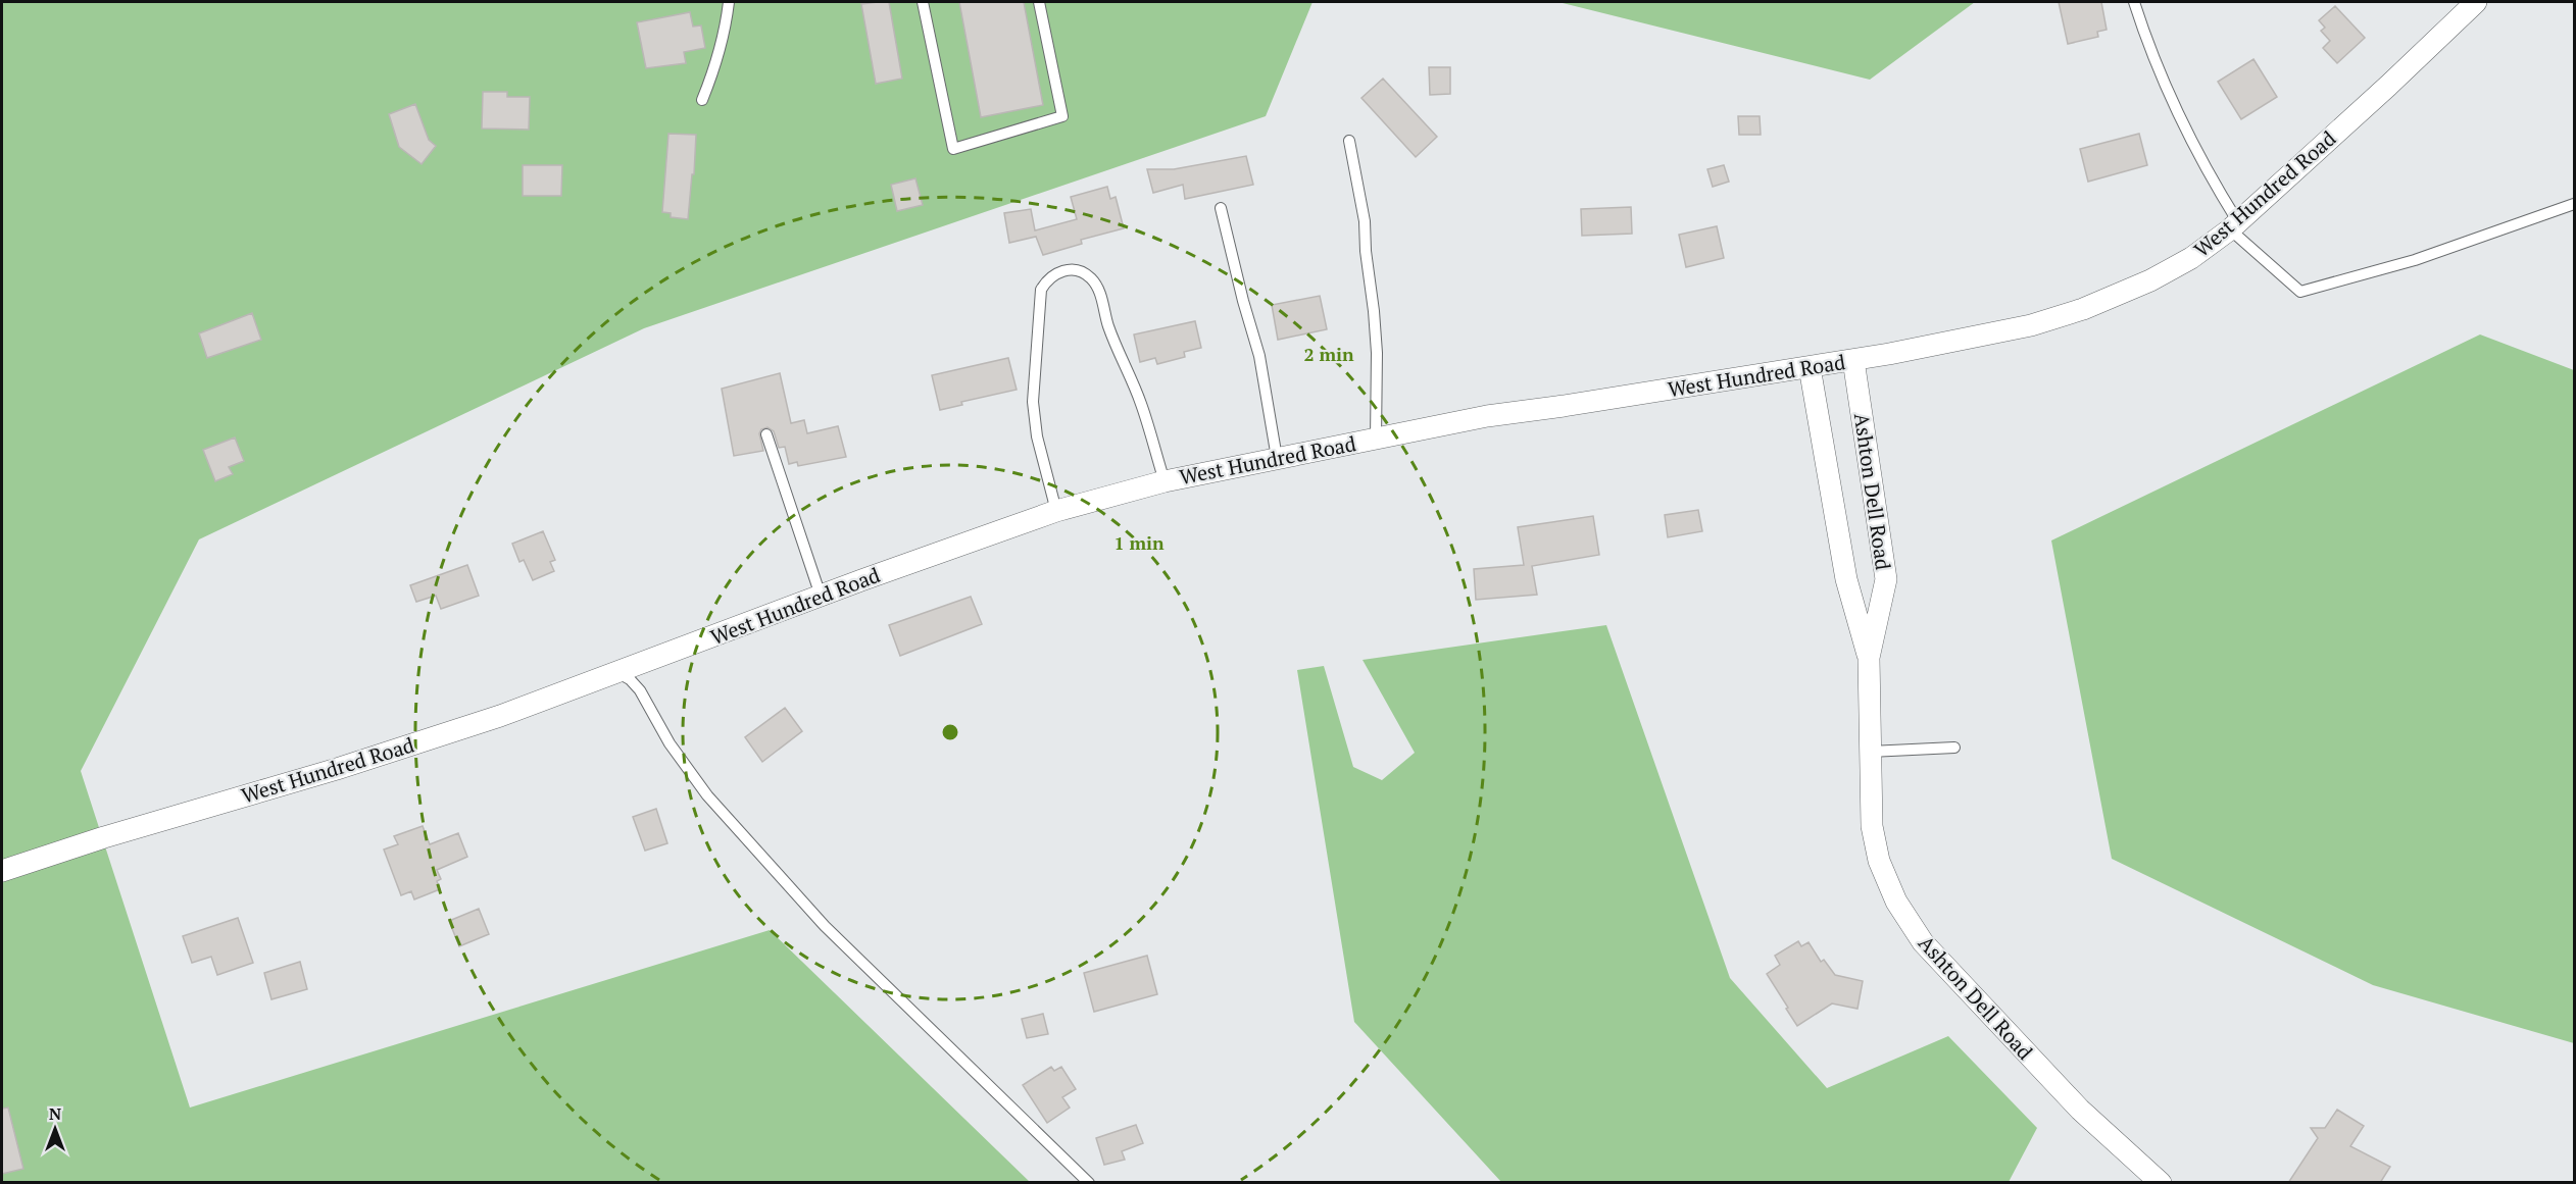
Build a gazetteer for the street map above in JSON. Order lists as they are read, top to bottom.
{
  "streets": {
    "street": ["West Hundred Road", "Ashton Dell Road"]
  },
  "crossings": [
    ["West Hundred Road", "Ashton Dell Road"]
  ],
  "north": "top",
  "rings": ["2 min", "1 min"]
}
